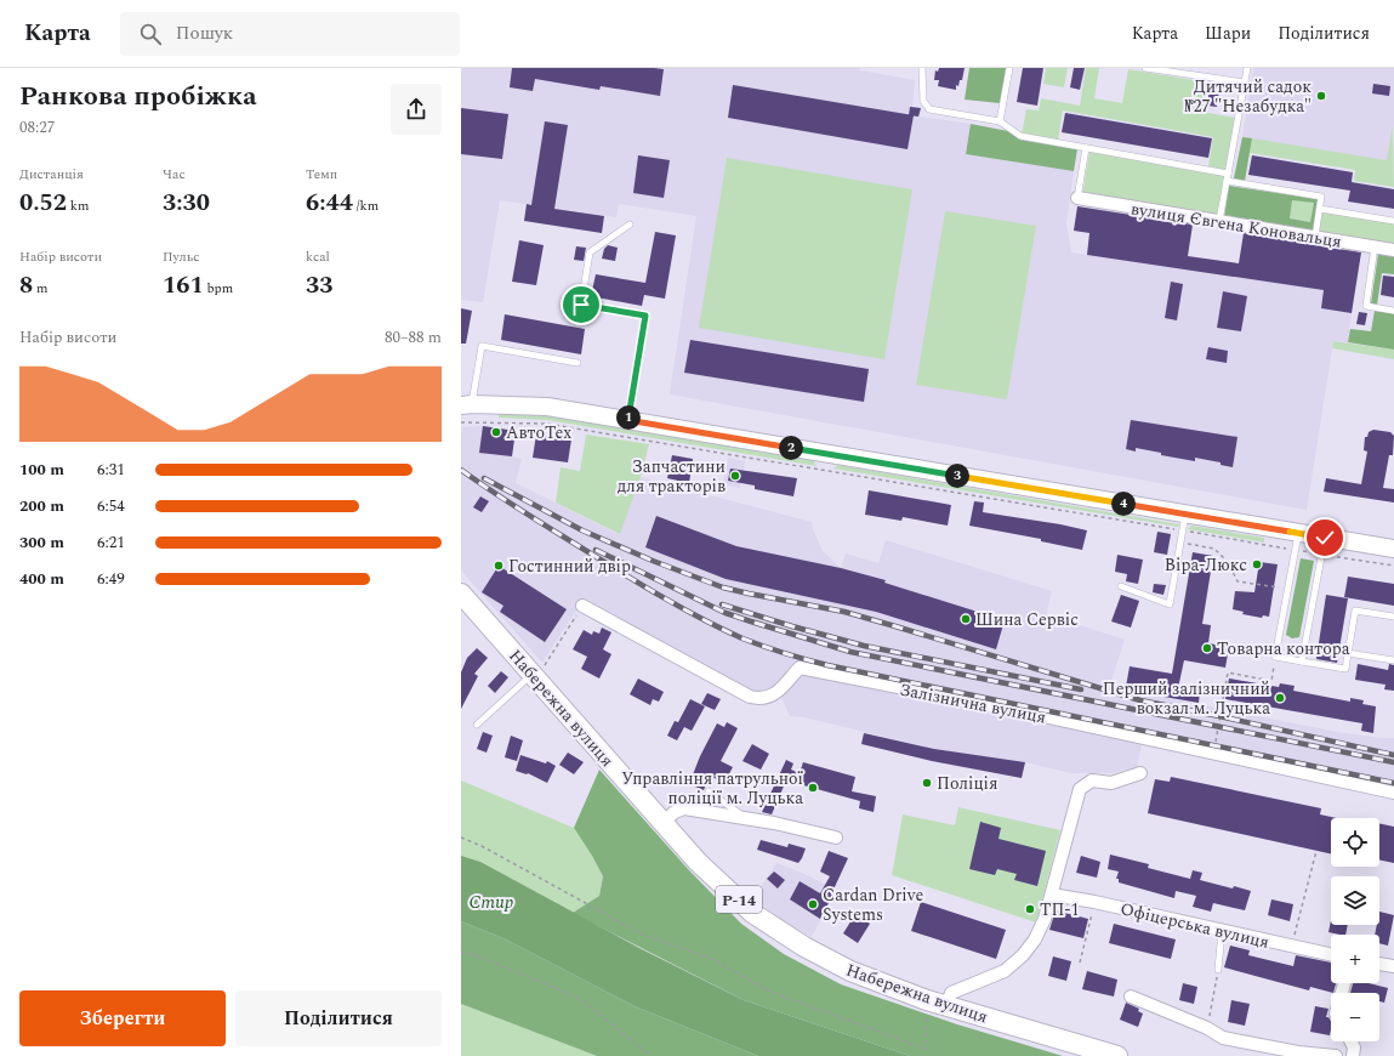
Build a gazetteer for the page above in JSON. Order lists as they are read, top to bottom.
{
  "streets": {
    "main road": ["Набережна вулиця", "Р-14"],
    "street": ["вулиця Євгена Коновальця", "Залізнична вулиця", "Офіцерська вулиця"]
  },
  "water": ["Стир"],
  "places": [
    "Дитячий садок №27 \"Незабудка\"",
    "АвтоТех",
    "Запчастини для тракторів",
    "Віра-Люкс",
    "Гостинний двір",
    "Шина Сервіс",
    "Товарна контора",
    "Перший залізничний вокзал м. Луцька",
    "Поліція",
    "Управління патрульної поліції м. Луцька",
    "Cardan Drive Systems",
    "ТП-1"
  ],
  "page": {
    "header": "Карта",
    "search": "Пошук",
    "nav": ["Карта", "Шари", "Поділитися"],
    "heading": ["Ранкова пробіжка", "08:27"],
    "stats": [
      ["Дистанція", "0.52 km"],
      ["Час", "3:30"],
      ["Темп", "6:44 /km"],
      ["Набір висоти", "8 m"],
      ["Пульс", "161 bpm"],
      ["kcal", "33"]
    ],
    "chart": ["Набір висоти", "80–88 m"],
    "pins": [
      "1",
      "2",
      "3",
      "4"
    ],
    "list": [
      {
        "name": "100 m",
        "note": "6:31"
      },
      {
        "name": "200 m",
        "note": "6:54"
      },
      {
        "name": "300 m",
        "note": "6:21"
      },
      {
        "name": "400 m",
        "note": "6:49"
      }
    ],
    "map_buttons": ["+", "−"],
    "buttons": ["Зберегти", "Поділитися"]
  }
}
